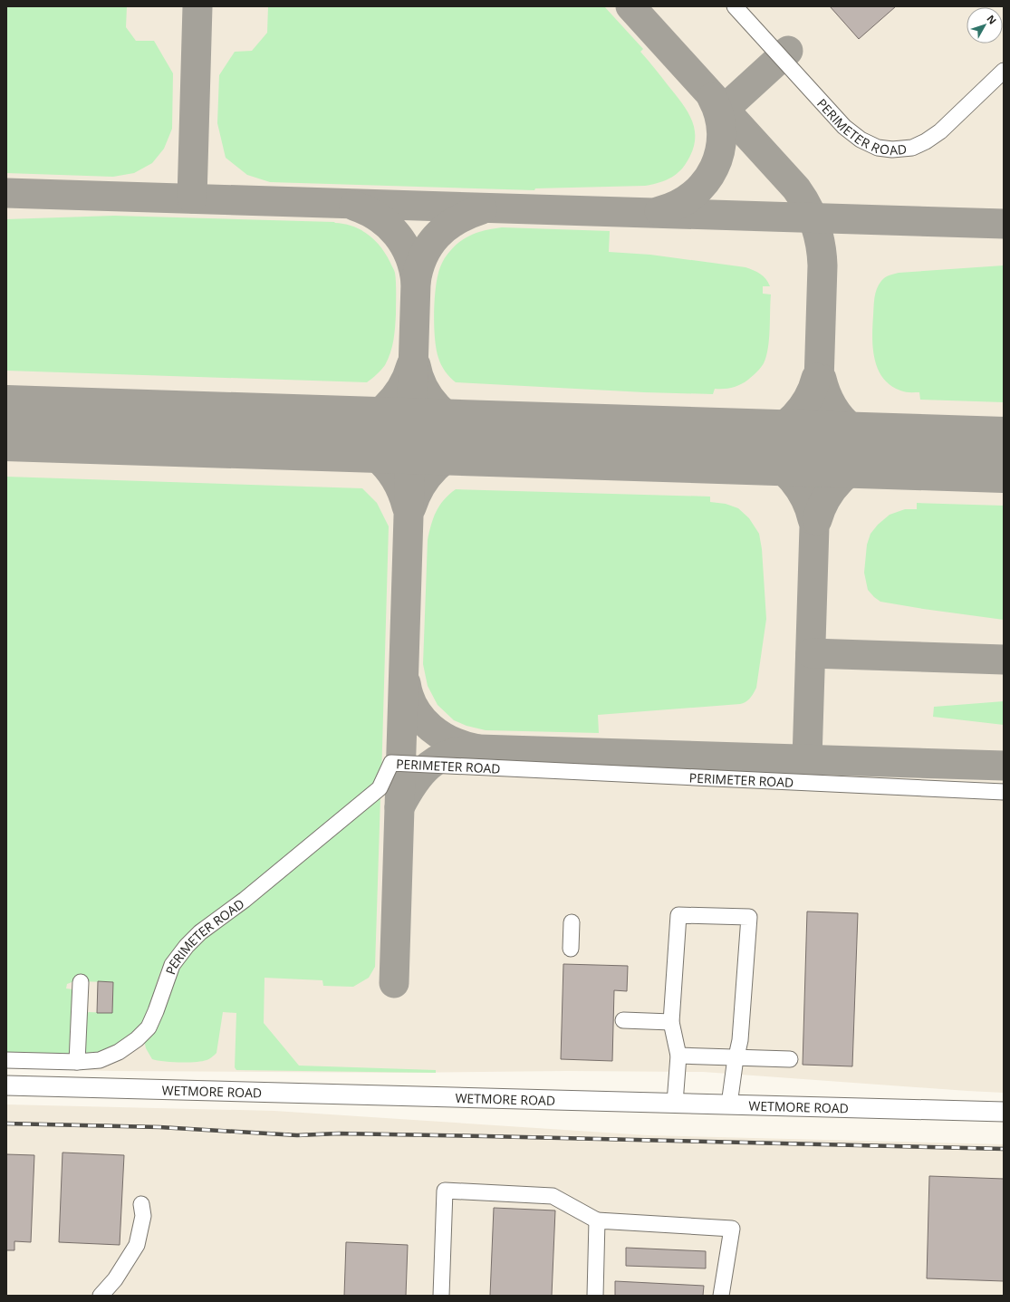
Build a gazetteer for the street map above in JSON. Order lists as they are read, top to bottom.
{
  "streets": {
    "main road": ["WETMORE ROAD"],
    "lane": ["PERIMETER ROAD"]
  },
  "north": "top right"
}
